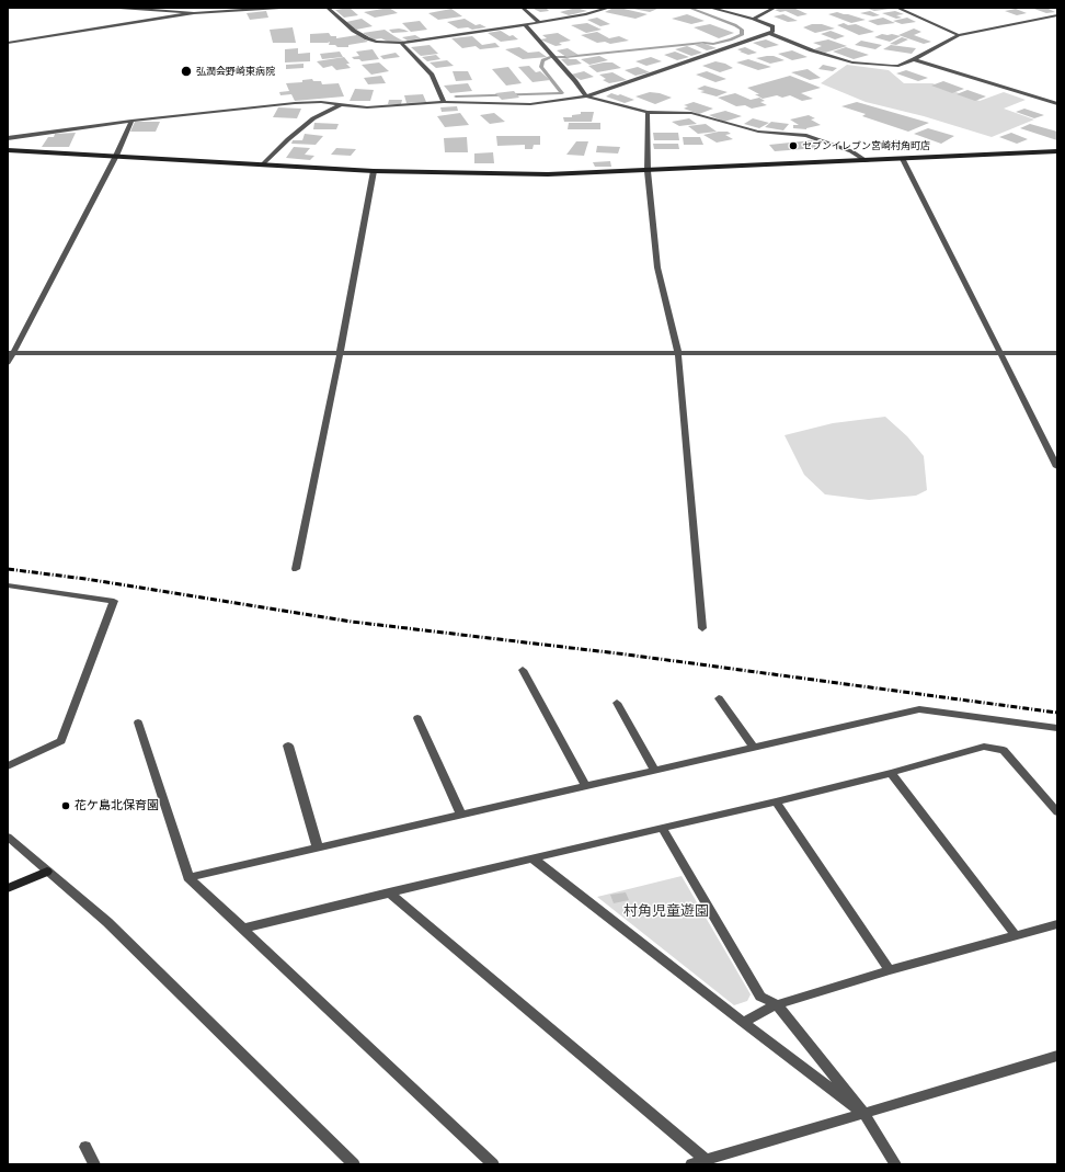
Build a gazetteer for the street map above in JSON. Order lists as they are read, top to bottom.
{
  "parks": ["村角児童遊園"],
  "places": ["弘潤会野崎東病院", "セブンイレブン宮崎村角町店", "花ケ島北保育園"]
}
